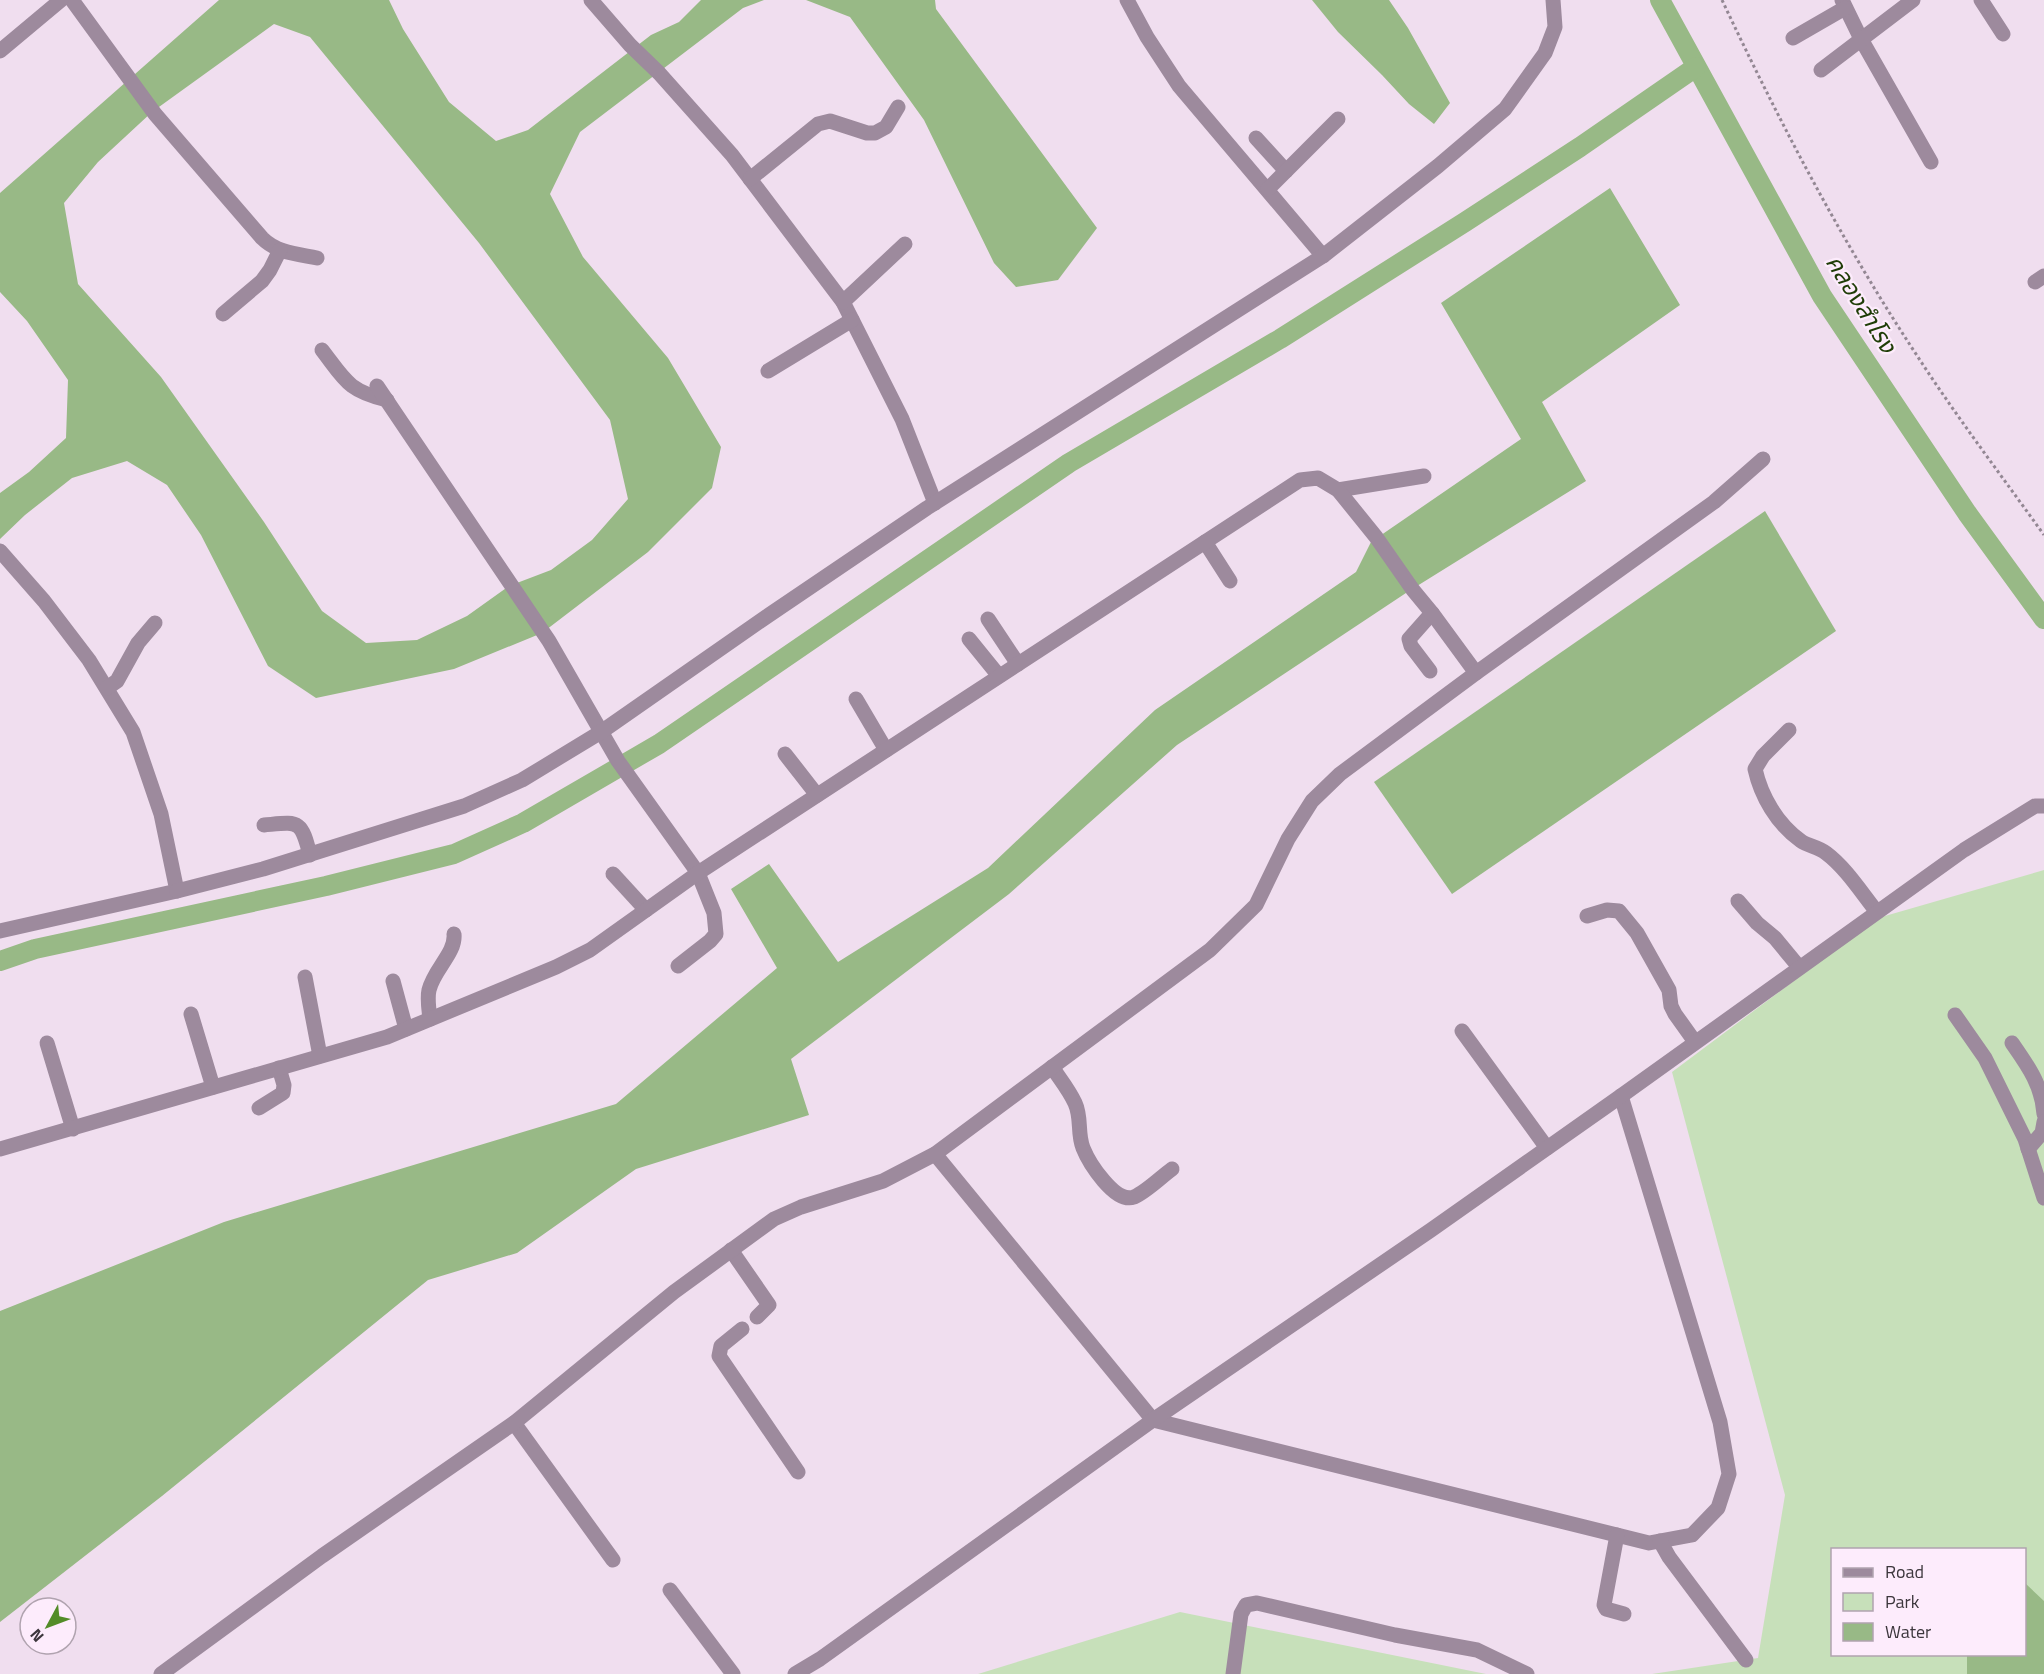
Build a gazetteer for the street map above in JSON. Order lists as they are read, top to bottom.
{
  "water": ["คลองสำโรง"],
  "legend": ["Road", "Park", "Water"],
  "north": "bottom left"
}
